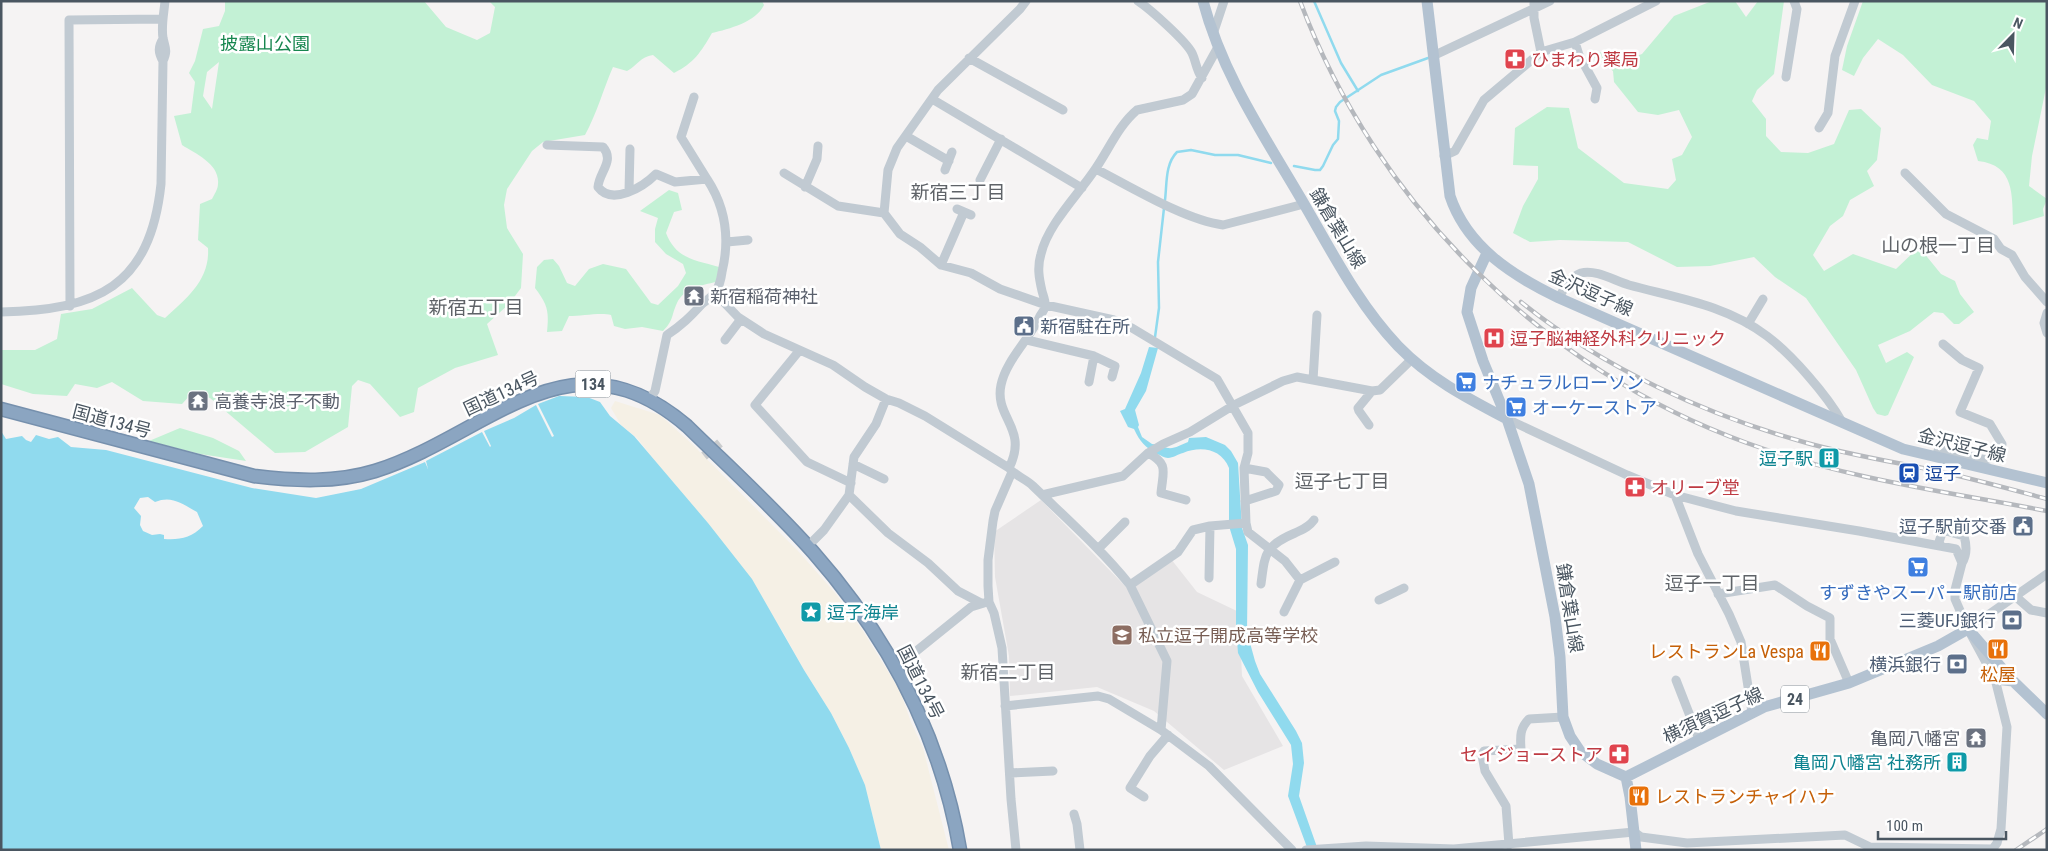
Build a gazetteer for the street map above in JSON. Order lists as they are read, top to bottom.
{
  "streets": {
    "highway": ["134", "国道134号"],
    "main road": [
      "鎌倉葉山線",
      "金沢逗子線",
      "24",
      "横須賀逗子線"
    ]
  },
  "crossings": [
    ["鎌倉葉山線", "金沢逗子線"],
    ["鎌倉葉山線", "横須賀逗子線"]
  ],
  "districts": [
    "新宿三丁目",
    "山の根一丁目",
    "新宿五丁目",
    "逗子七丁目",
    "逗子一丁目",
    "新宿二丁目"
  ],
  "parks": ["披露山公園"],
  "places": {
    "pharmacy": ["ひまわり薬局", "オリーブ堂", "セイジョーストア"],
    "temple": ["新宿稲荷神社", "高養寺浪子不動", "亀岡八幡宮"],
    "public building": ["新宿駐在所", "逗子駅前交番"],
    "hospital": ["逗子脳神経外科クリニック"],
    "supermarket": ["ナチュラルローソン", "オーケーストア", "すずきやスーパー駅前店"],
    "building": ["逗子駅", "亀岡八幡宮 社務所"],
    "station": ["逗子"],
    "place": ["逗子海岸"],
    "bank": ["三菱UFJ銀行", "横浜銀行"],
    "school or university": ["私立逗子開成高等学校"],
    "restaurant": ["松屋", "レストランLa Vespa", "レストランチャイハナ"]
  },
  "scale_bar": "100 m",
  "north": "top right"
}
